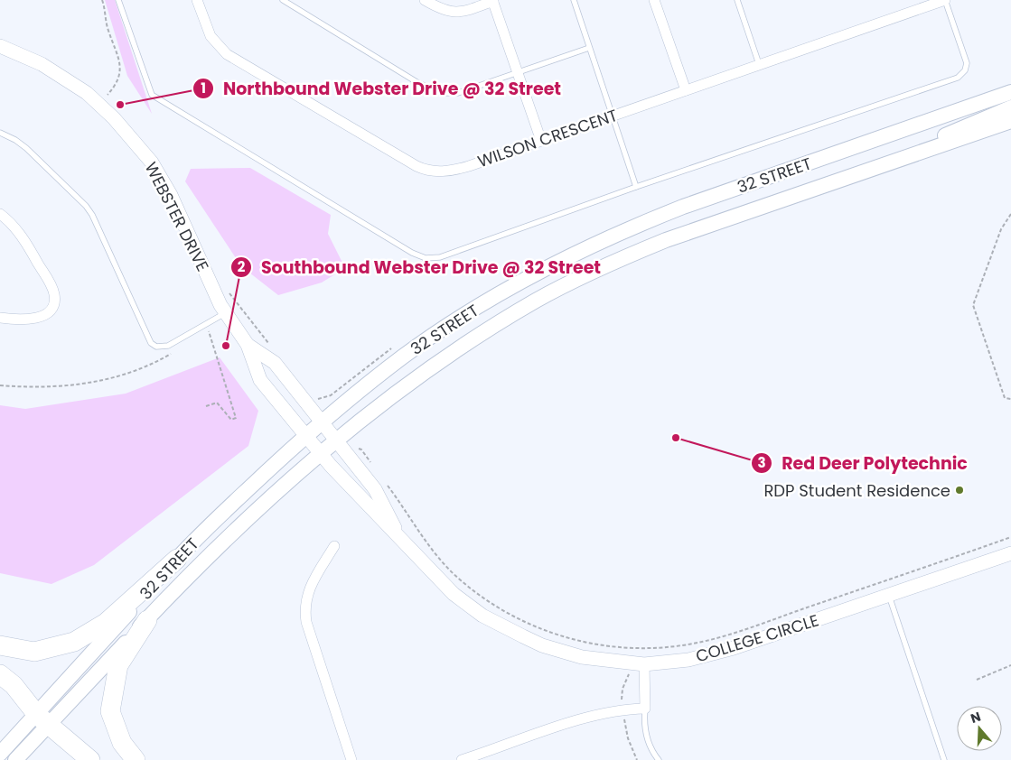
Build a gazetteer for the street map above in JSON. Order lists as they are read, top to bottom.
{
  "streets": {
    "main road": ["32 STREET"],
    "street": ["WILSON CRESCENT", "WEBSTER DRIVE", "COLLEGE CIRCLE"]
  },
  "crossings": [
    ["32 STREET", "WEBSTER DRIVE"],
    ["32 STREET", "COLLEGE CIRCLE"],
    ["WEBSTER DRIVE", "COLLEGE CIRCLE"]
  ],
  "places": [
    "Northbound Webster Drive @ 32 Street",
    "Southbound Webster Drive @ 32 Street",
    "Red Deer Polytechnic",
    "RDP Student Residence"
  ],
  "north": "top"
}
